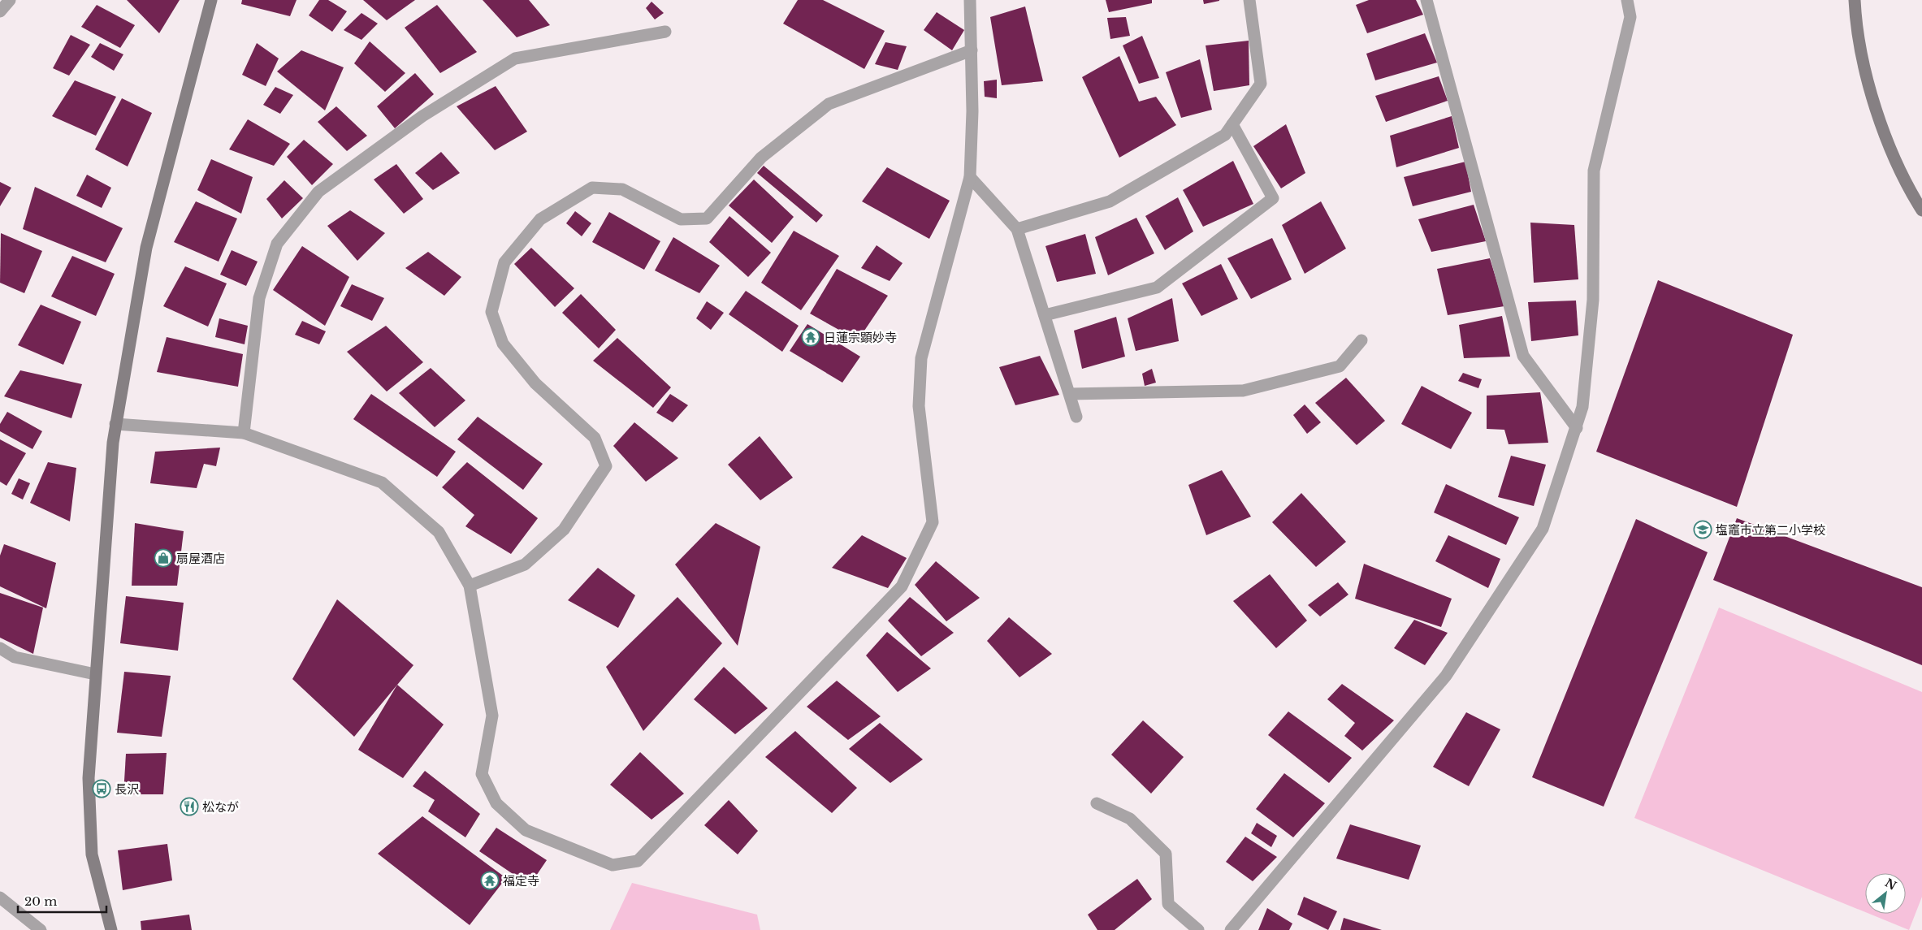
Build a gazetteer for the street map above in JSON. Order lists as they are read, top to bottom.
{
  "places": {
    "temple": ["日蓮宗顕妙寺", "福定寺"],
    "school or university": ["塩竈市立第二小学校"],
    "shop": ["扇屋酒店"],
    "bus stop": ["長沢"],
    "restaurant": ["松なが"]
  },
  "scale_bar": "20 m",
  "north": "top right"
}
